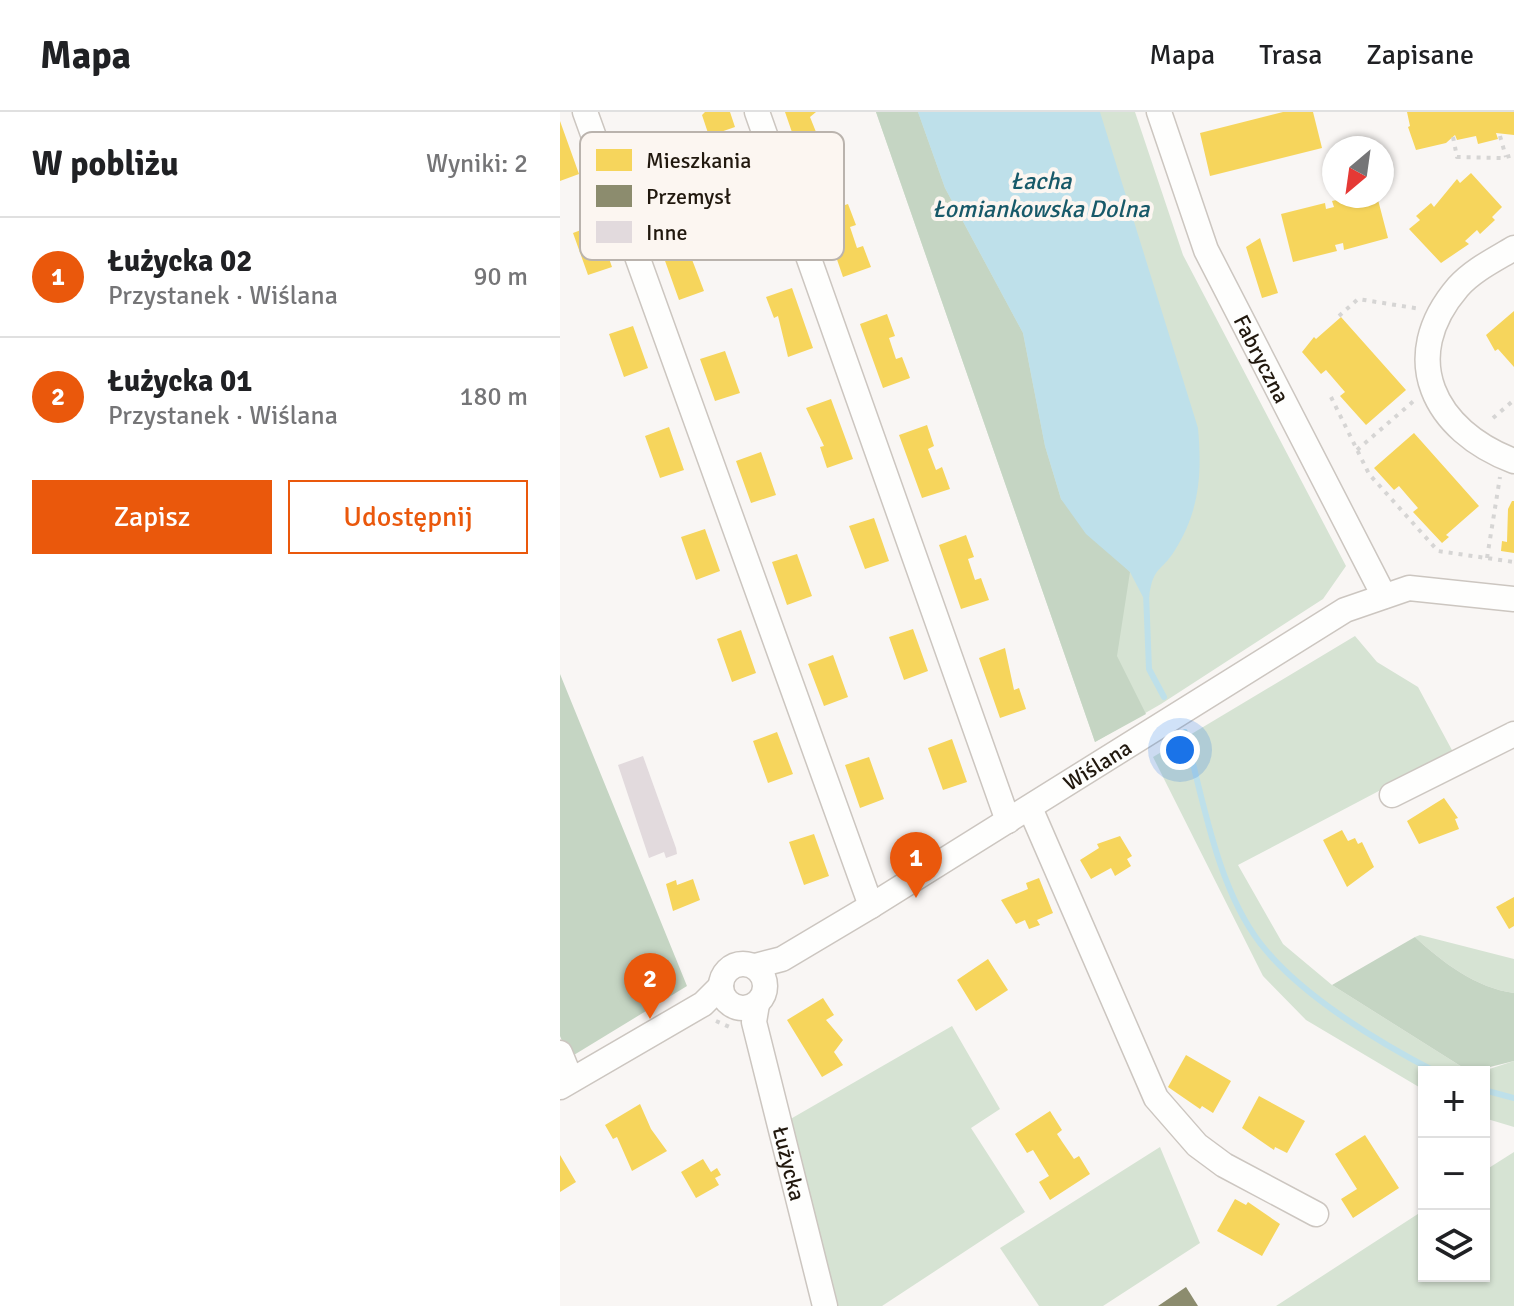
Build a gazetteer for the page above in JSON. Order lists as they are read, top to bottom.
{
  "streets": {
    "street": ["Fabryczna", "Wiślana", "Łużycka"]
  },
  "crossings": [
    ["Fabryczna", "Wiślana"]
  ],
  "water": ["Łacha Łomiankowska Dolna"],
  "legend": ["Mieszkania", "Przemysł", "Inne"],
  "north": "bottom left",
  "page": {
    "header": "Mapa",
    "nav": ["Mapa", "Trasa", "Zapisane"],
    "heading": ["W pobliżu", "Wyniki: 2"],
    "list": [
      {
        "mark": "1",
        "name": "Łużycka 02",
        "note": "Przystanek · Wiślana",
        "value": "90 m"
      },
      {
        "mark": "2",
        "name": "Łużycka 01",
        "note": "Przystanek · Wiślana",
        "value": "180 m"
      }
    ],
    "buttons": ["Zapisz", "Udostępnij"],
    "pins": ["1", "2"],
    "map_buttons": ["+", "−"]
  }
}
